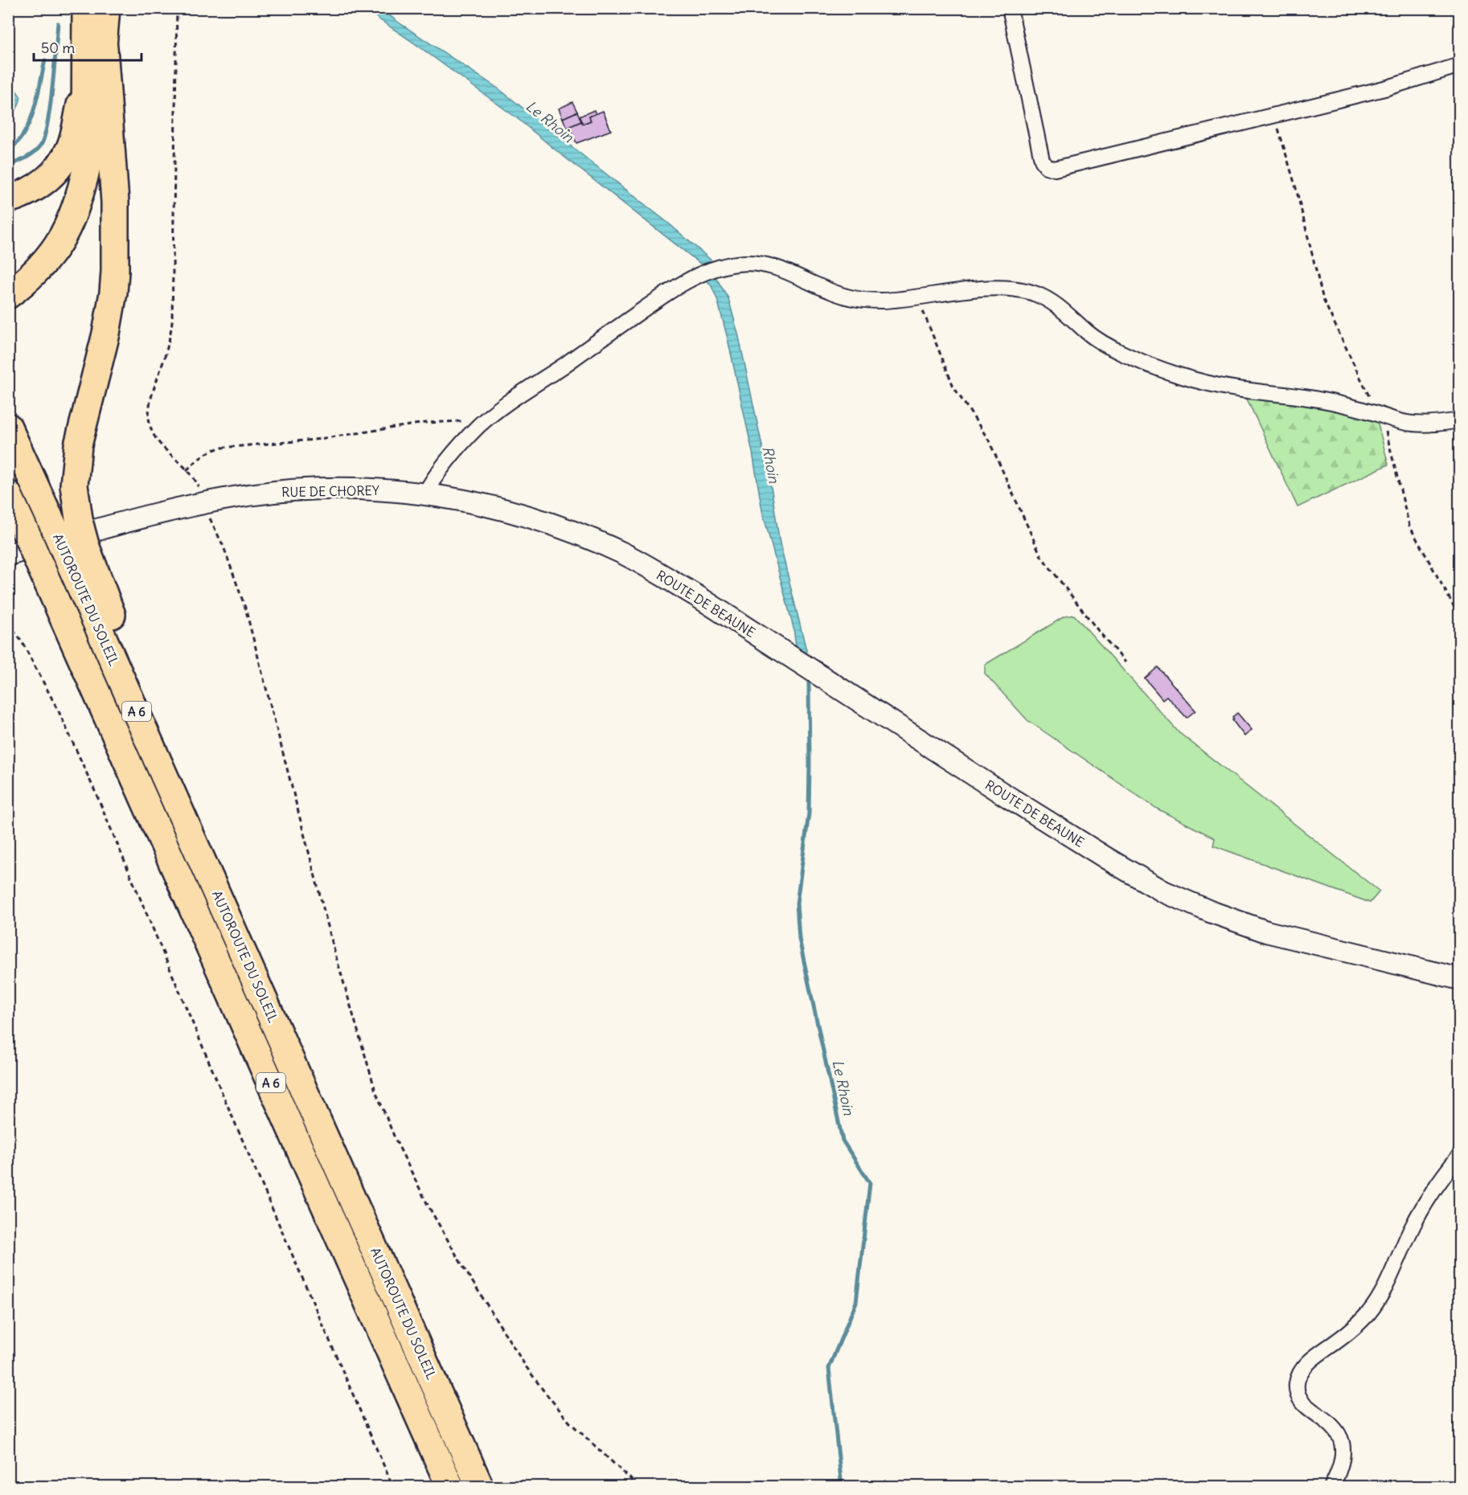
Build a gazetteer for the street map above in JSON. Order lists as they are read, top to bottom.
{
  "streets": {
    "highway": ["AUTOROUTE DU SOLEIL", "A 6"],
    "street": ["RUE DE CHOREY", "ROUTE DE BEAUNE"]
  },
  "crossings": [
    ["RUE DE CHOREY", "AUTOROUTE DU SOLEIL"],
    ["RUE DE CHOREY", "ROUTE DE BEAUNE"]
  ],
  "water": ["Le Rhoin", "Rhoin"],
  "scale_bar": "50 m"
}
